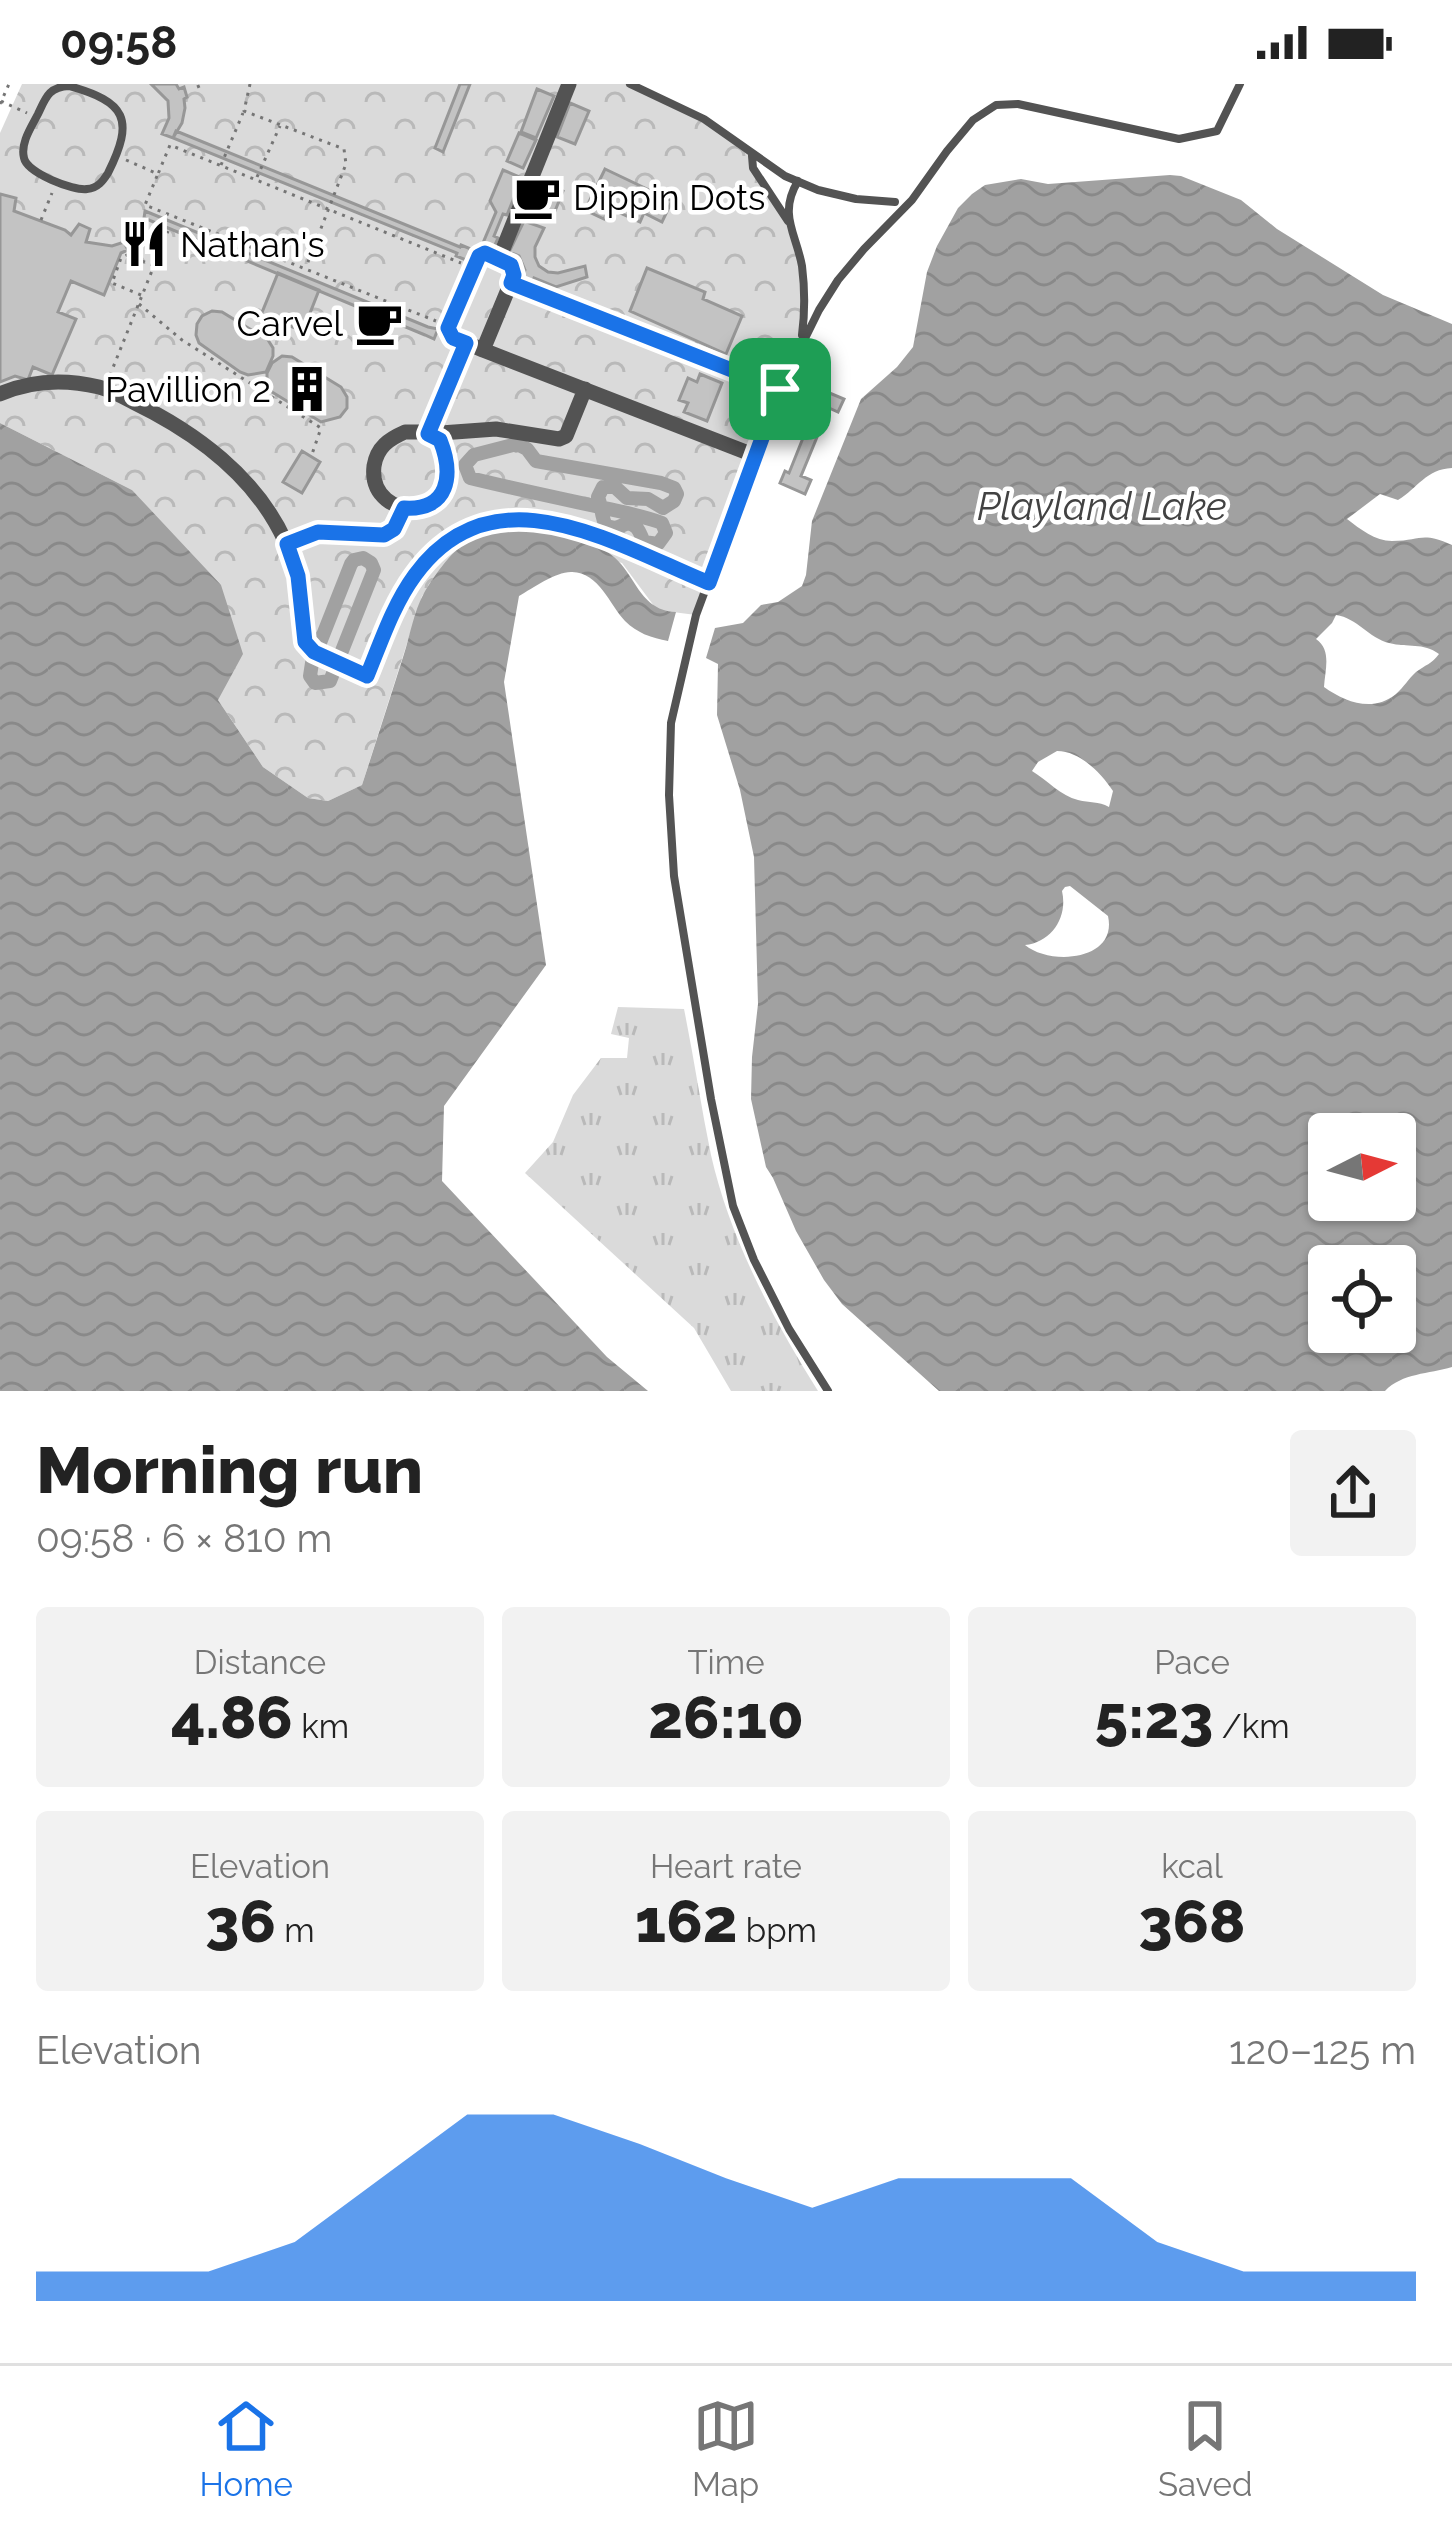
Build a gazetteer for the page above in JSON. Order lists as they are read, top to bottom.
{
  "water": ["Playland Lake"],
  "places": {
    "cafe": ["Dippin Dots", "Carvel"],
    "restaurant": ["Nathan's"],
    "building": ["Pavillion 2"]
  },
  "north": "right",
  "page": {
    "status": "09:58",
    "heading": ["Morning run", "09:58 · 6 × 810 m"],
    "stats": [
      ["Distance", "4.86 km"],
      ["Time", "26:10"],
      ["Pace", "5:23 /km"],
      ["Elevation", "36 m"],
      ["Heart rate", "162 bpm"],
      ["kcal", "368"]
    ],
    "chart": ["Elevation", "120–125 m"],
    "tabs": ["Home", "Map", "Saved"]
  }
}
